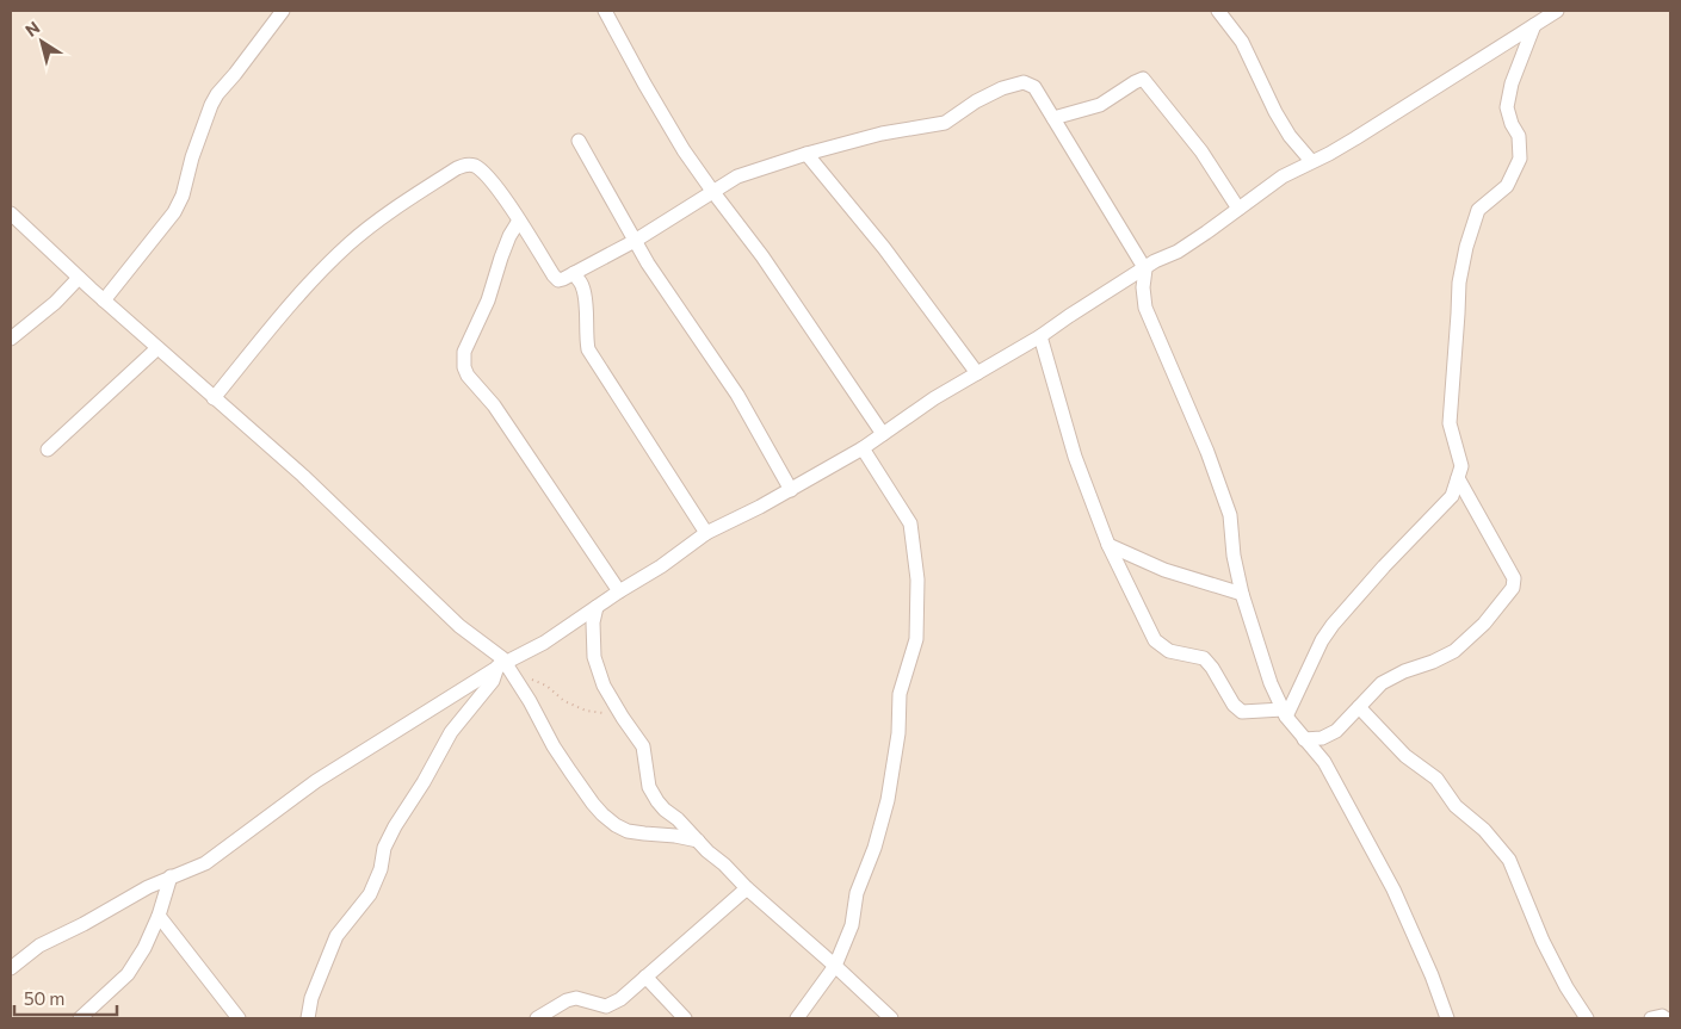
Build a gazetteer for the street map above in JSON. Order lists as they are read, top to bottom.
{
  "scale_bar": "50 m",
  "north": "top left"
}
